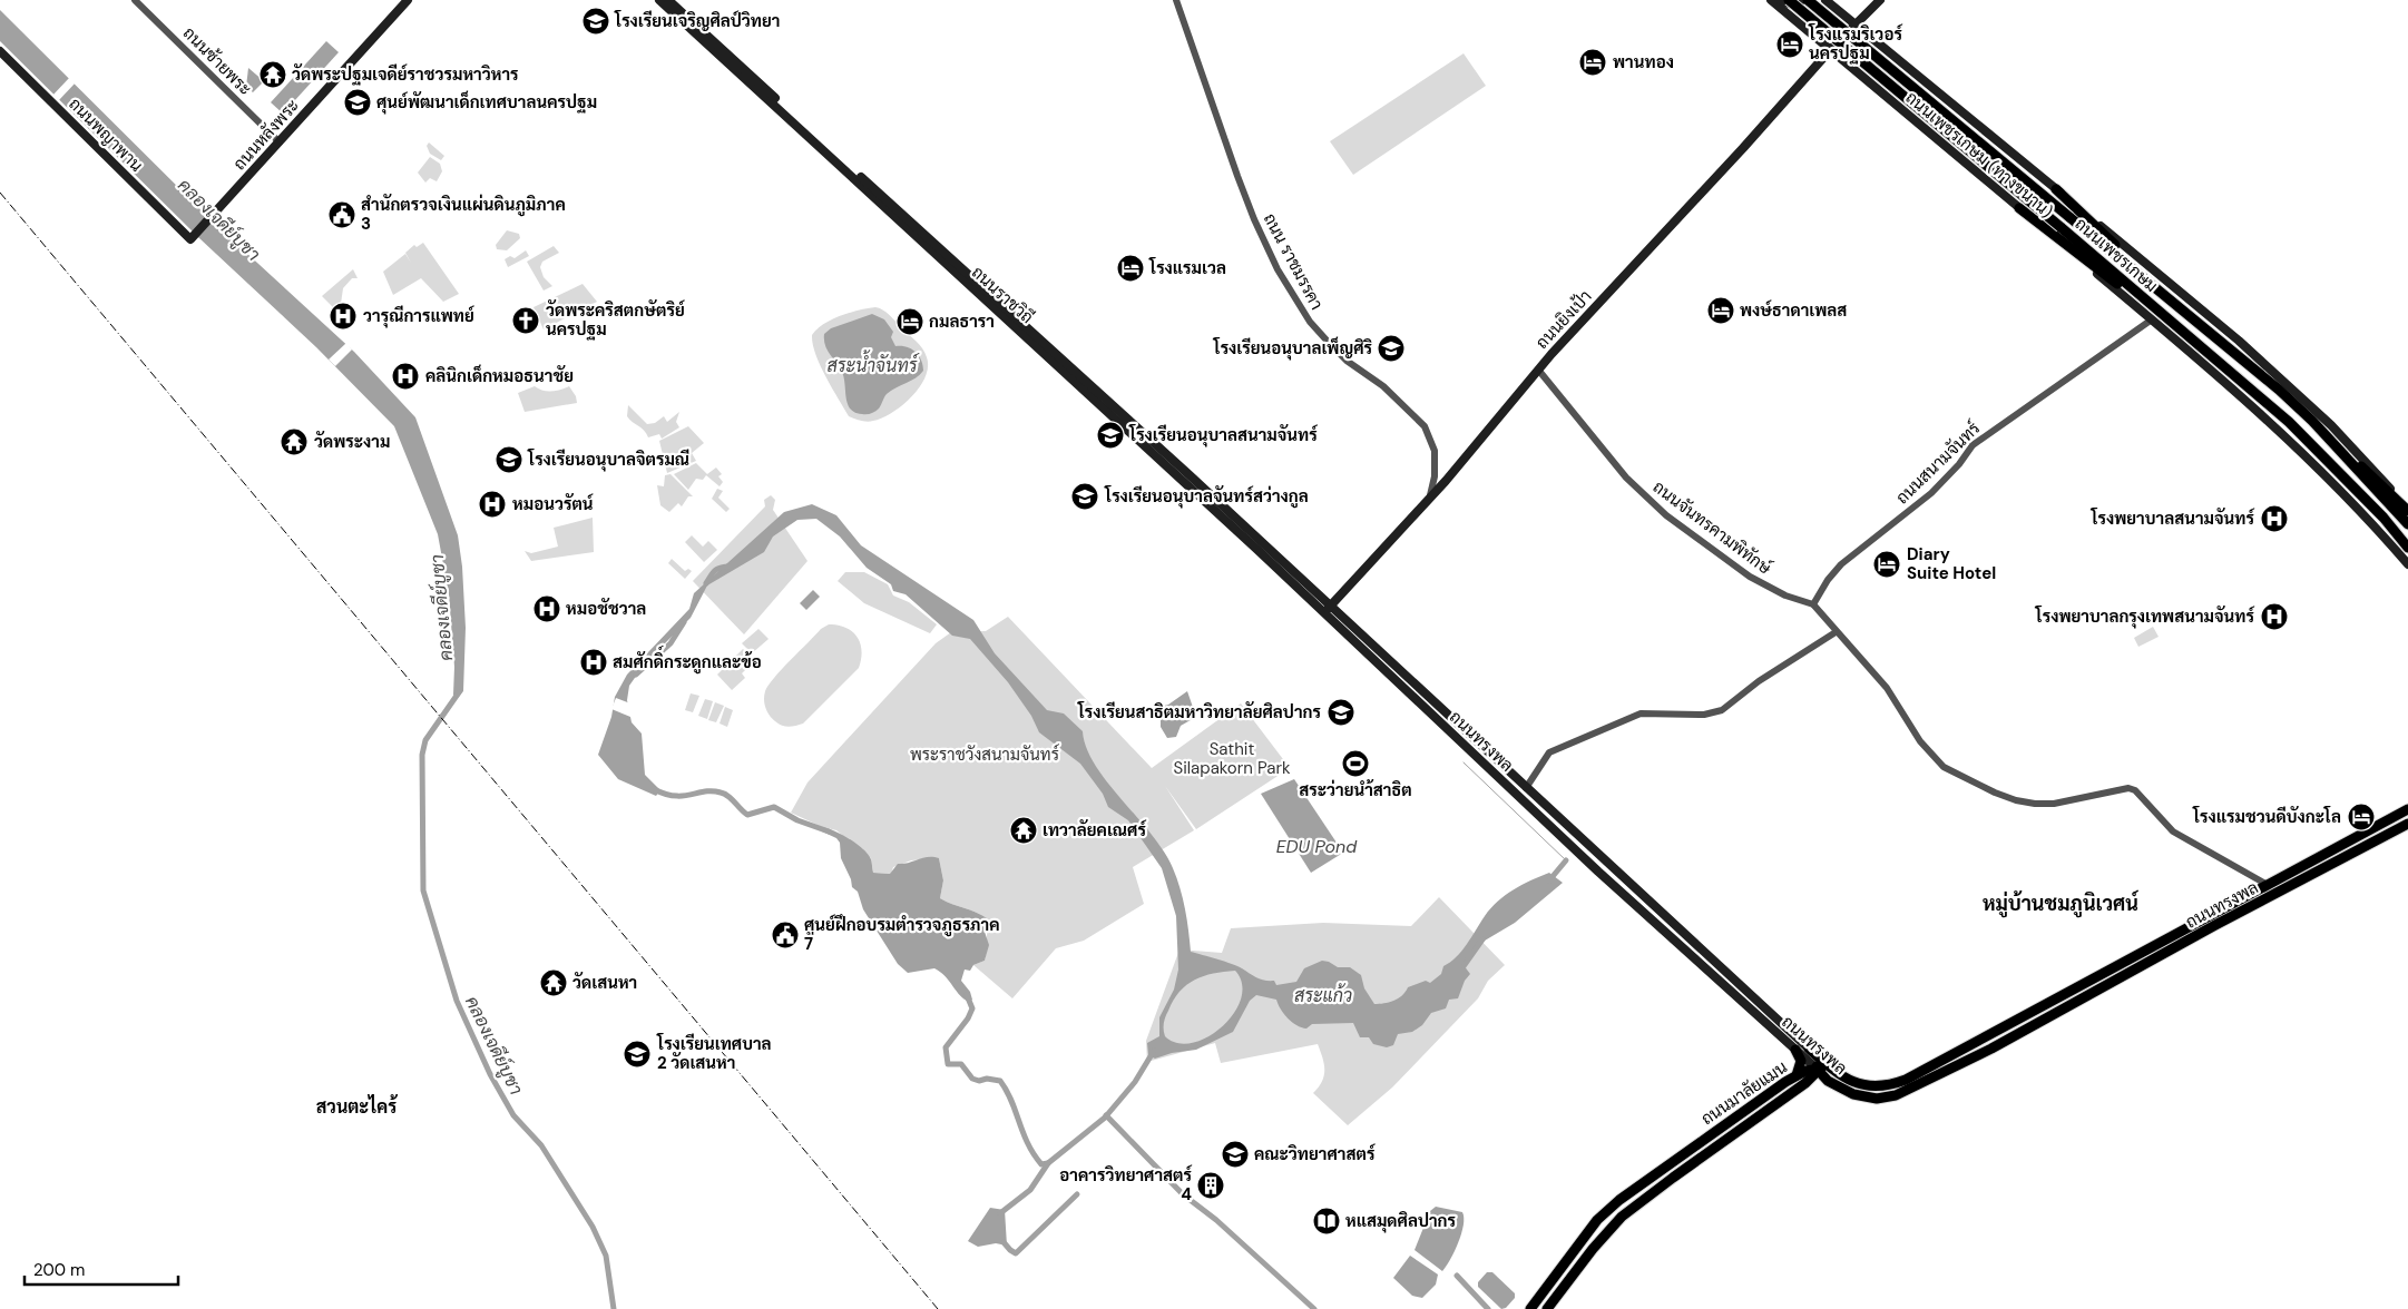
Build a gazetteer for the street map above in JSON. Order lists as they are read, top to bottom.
{
  "streets": {
    "highway": ["ถนนเพชรเกษม", "ถนนทรงพล", "ถนนมาลัยแมน"],
    "main road": [
      "ถนนพญาพาน",
      "ถนนหลังพระ",
      "ถนนเพชรเกษม (ทางขนาน)",
      "ถนนราชวิถี",
      "ถนนยิงเป้า"
    ],
    "street": [
      "ถนนซ้ายพระ",
      "ถนน ราชมรรคา",
      "ถนนสนามจันทร์",
      "ถนนจันทรคามพิทักษ์"
    ]
  },
  "crossings": [
    ["ถนนซ้ายพระ", "ถนนหลังพระ"],
    ["ถนนพญาพาน", "ถนนหลังพระ"],
    ["ถนนเพชรเกษม (ทางขนาน)", "ถนนยิงเป้า"],
    ["ถนนเพชรเกษม (ทางขนาน)", "ถนนสนามจันทร์"],
    ["ถนน ราชมรรคา", "ถนนยิงเป้า"],
    ["ถนนราชวิถี", "ถนนยิงเป้า"],
    ["ถนนราชวิถี", "ถนนทรงพล"],
    ["ถนนยิงเป้า", "ถนนจันทรคามพิทักษ์"],
    ["ถนนยิงเป้า", "ถนนทรงพล"],
    ["ถนนสนามจันทร์", "ถนนจันทรคามพิทักษ์"],
    ["ถนนทรงพล", "ถนนมาลัยแมน"]
  ],
  "districts": ["หมู่บ้านชมภูนิเวศน์", "สวนตะไคร้"],
  "water": [
    "คลองเจดีย์บูชา",
    "สระน้ำจันทร์",
    "EDU Pond",
    "สระแก้ว"
  ],
  "parks": ["Sathit Silapakorn Park", "พระราชวังสนามจันทร์"],
  "places": {
    "school or university": [
      "โรงเรียนเจริญศิลป์วิทยา",
      "ศุนย์พัฒนาเด็กเทศบาลนครปฐม",
      "โรงเรียนอนุบาลเพ็ญศิริ",
      "โรงเรียนอนุบาลสนามจันทร์",
      "โรงเรียนอนุบาลจิตรมณี",
      "โรงเรียนอนุบาลจันทร์สว่างกูล",
      "โรงเรียนสาธิตมหาวิทยาลัยศิลปากร",
      "โรงเรียนเทศบาล 2 วัดเสนหา",
      "คณะวิทยาศาสตร์"
    ],
    "hotel": [
      "โรงแรมริเวอร์ นครปฐม",
      "พานทอง",
      "โรงแรมเวล",
      "พงษ์ธาดาเพลส",
      "กมลธารา",
      "Diary Suite Hotel",
      "โรงแรมชวนดีบังกะโล"
    ],
    "temple": [
      "วัดพระปฐมเจดีย์ราชวรมหาวิหาร",
      "วัดพระงาม",
      "เทวาลัยคเณศร์",
      "วัดเสนหา"
    ],
    "public building": ["สำนักตรวจเงินแผ่นดินภูมิภาค 3", "ศูนย์ฝึกอบรมตำรวจภูธรภาค 7"],
    "hospital": [
      "วารุณีการแพทย์",
      "คลินิกเด็กหมอธนาชัย",
      "หมอนวรัตน์",
      "โรงพยาบาลสนามจันทร์",
      "หมอชัชวาล",
      "โรงพยาบาลกรุงเทพสนามจันทร์",
      "สมศักดิ์กระดูกและข้อ"
    ],
    "church": ["วัดพระคริสตกษัตริย์ นครปฐม"],
    "sports": ["สระว่ายนำ้สาธิต"],
    "building": ["อาคารวิทยาศาสตร์ 4"],
    "library": ["หแสมุดศิลปากร"]
  },
  "scale_bar": "200 m"
}
